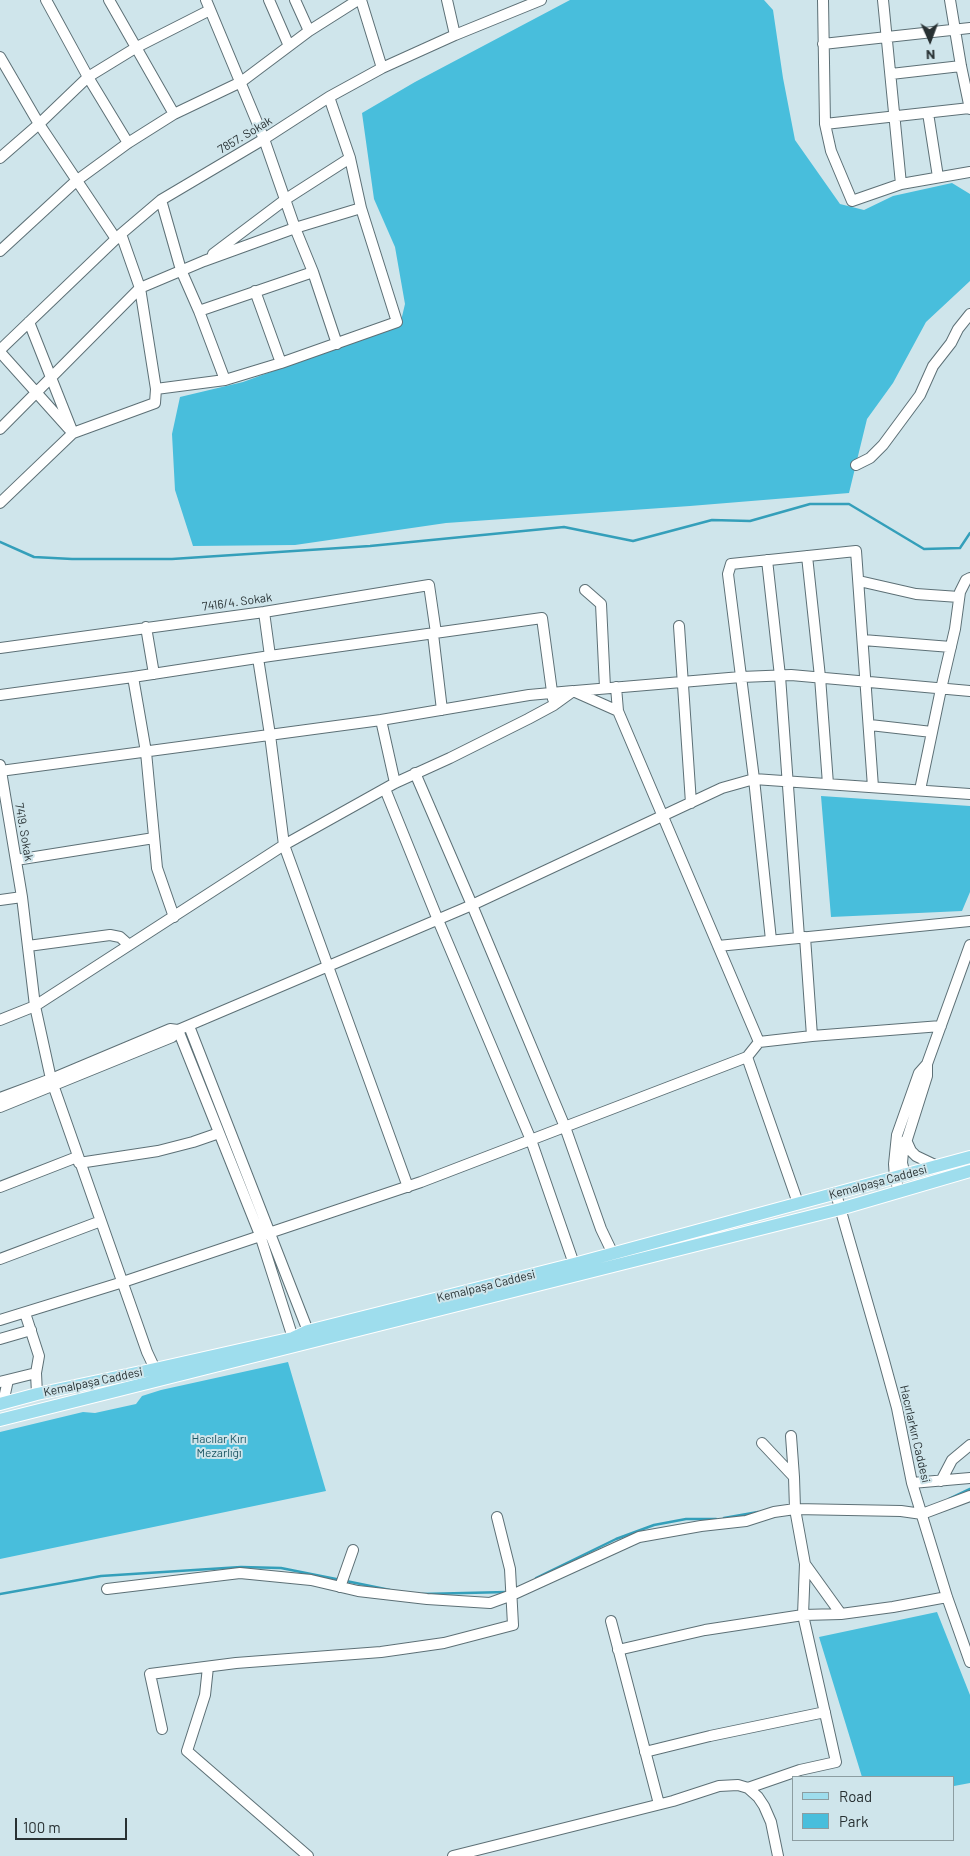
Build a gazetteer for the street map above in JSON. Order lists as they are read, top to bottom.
{
  "streets": {
    "main road": ["Kemalpaşa Caddesi"],
    "street": [
      "7857. Sokak",
      "7416/4. Sokak",
      "7419. Sokak",
      "Hacırlarkırı Caddesi"
    ]
  },
  "crossings": [
    ["7419. Sokak", "Kemalpaşa Caddesi"],
    ["Kemalpaşa Caddesi", "Hacırlarkırı Caddesi"]
  ],
  "parks": ["Hacılar Kırı Mezarlığı"],
  "legend": ["Road", "Park"],
  "scale_bar": "100 m",
  "north": "bottom"
}
